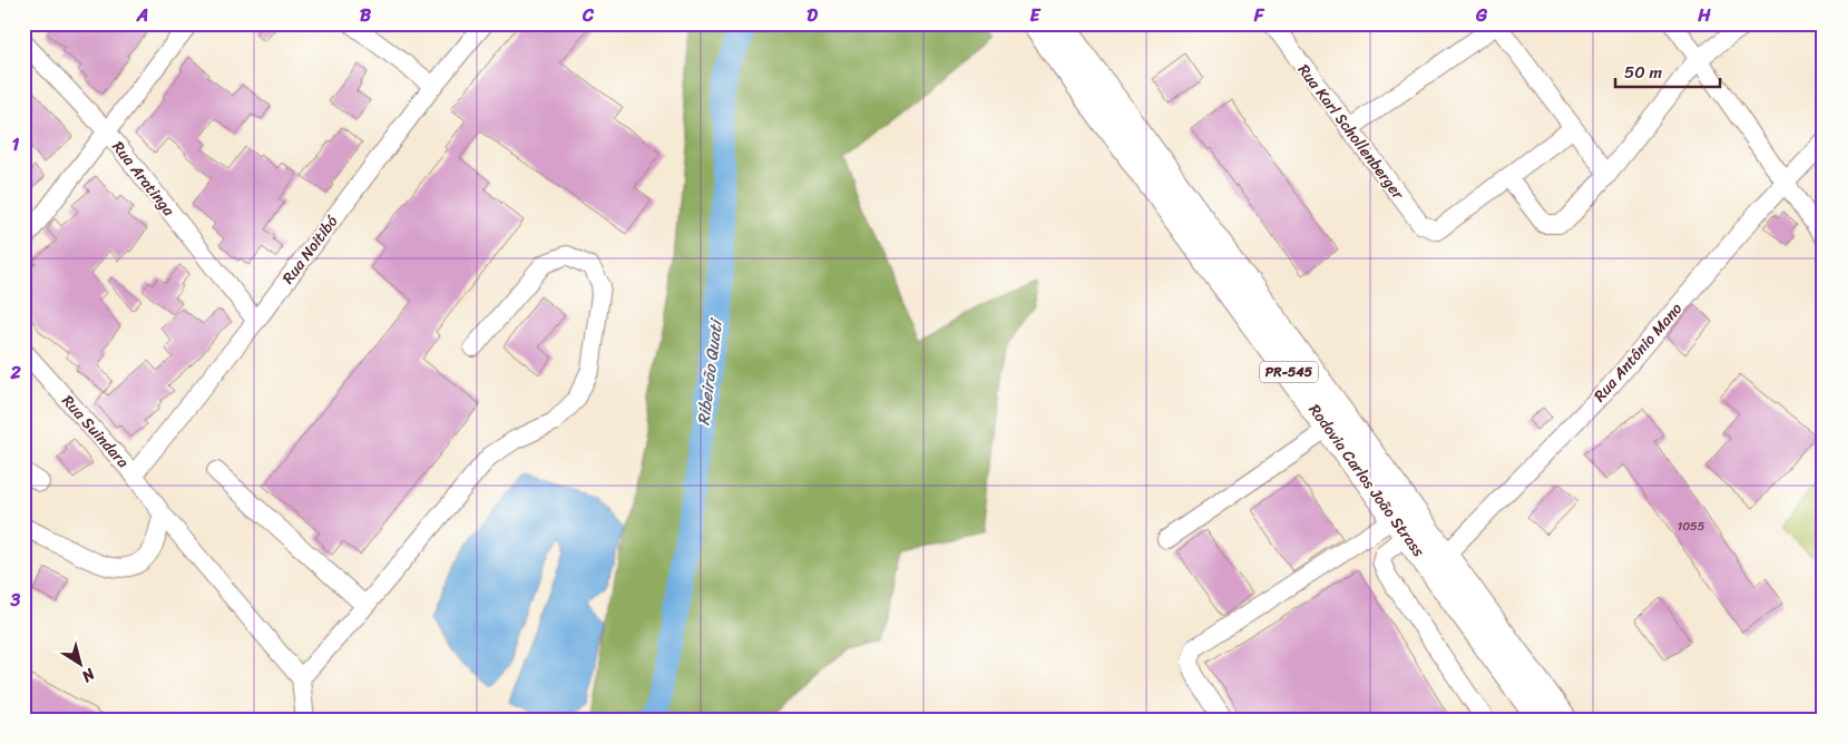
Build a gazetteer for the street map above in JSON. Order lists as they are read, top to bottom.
{
  "streets": {
    "highway": ["PR-545", "Rodovia Carlos João Strass"],
    "street": [
      "Rua Karl Schollenberger",
      "Rua Aratinga",
      "Rua Noitibó",
      "Rua Antônio Mano",
      "Rua Suindara"
    ]
  },
  "crossings": [
    ["Rua Aratinga", "Rua Noitibó"],
    ["Rua Noitibó", "Rua Suindara"],
    ["Rua Antônio Mano", "Rodovia Carlos João Strass"]
  ],
  "water": ["Ribeirão Quati"],
  "house_numbers": ["1055"],
  "scale_bar": "50 m",
  "north": "bottom right",
  "grid": {
    "columns": [
      "A",
      "B",
      "C",
      "D",
      "E",
      "F",
      "G",
      "H"
    ],
    "rows": ["1", "2", "3"]
  }
}
